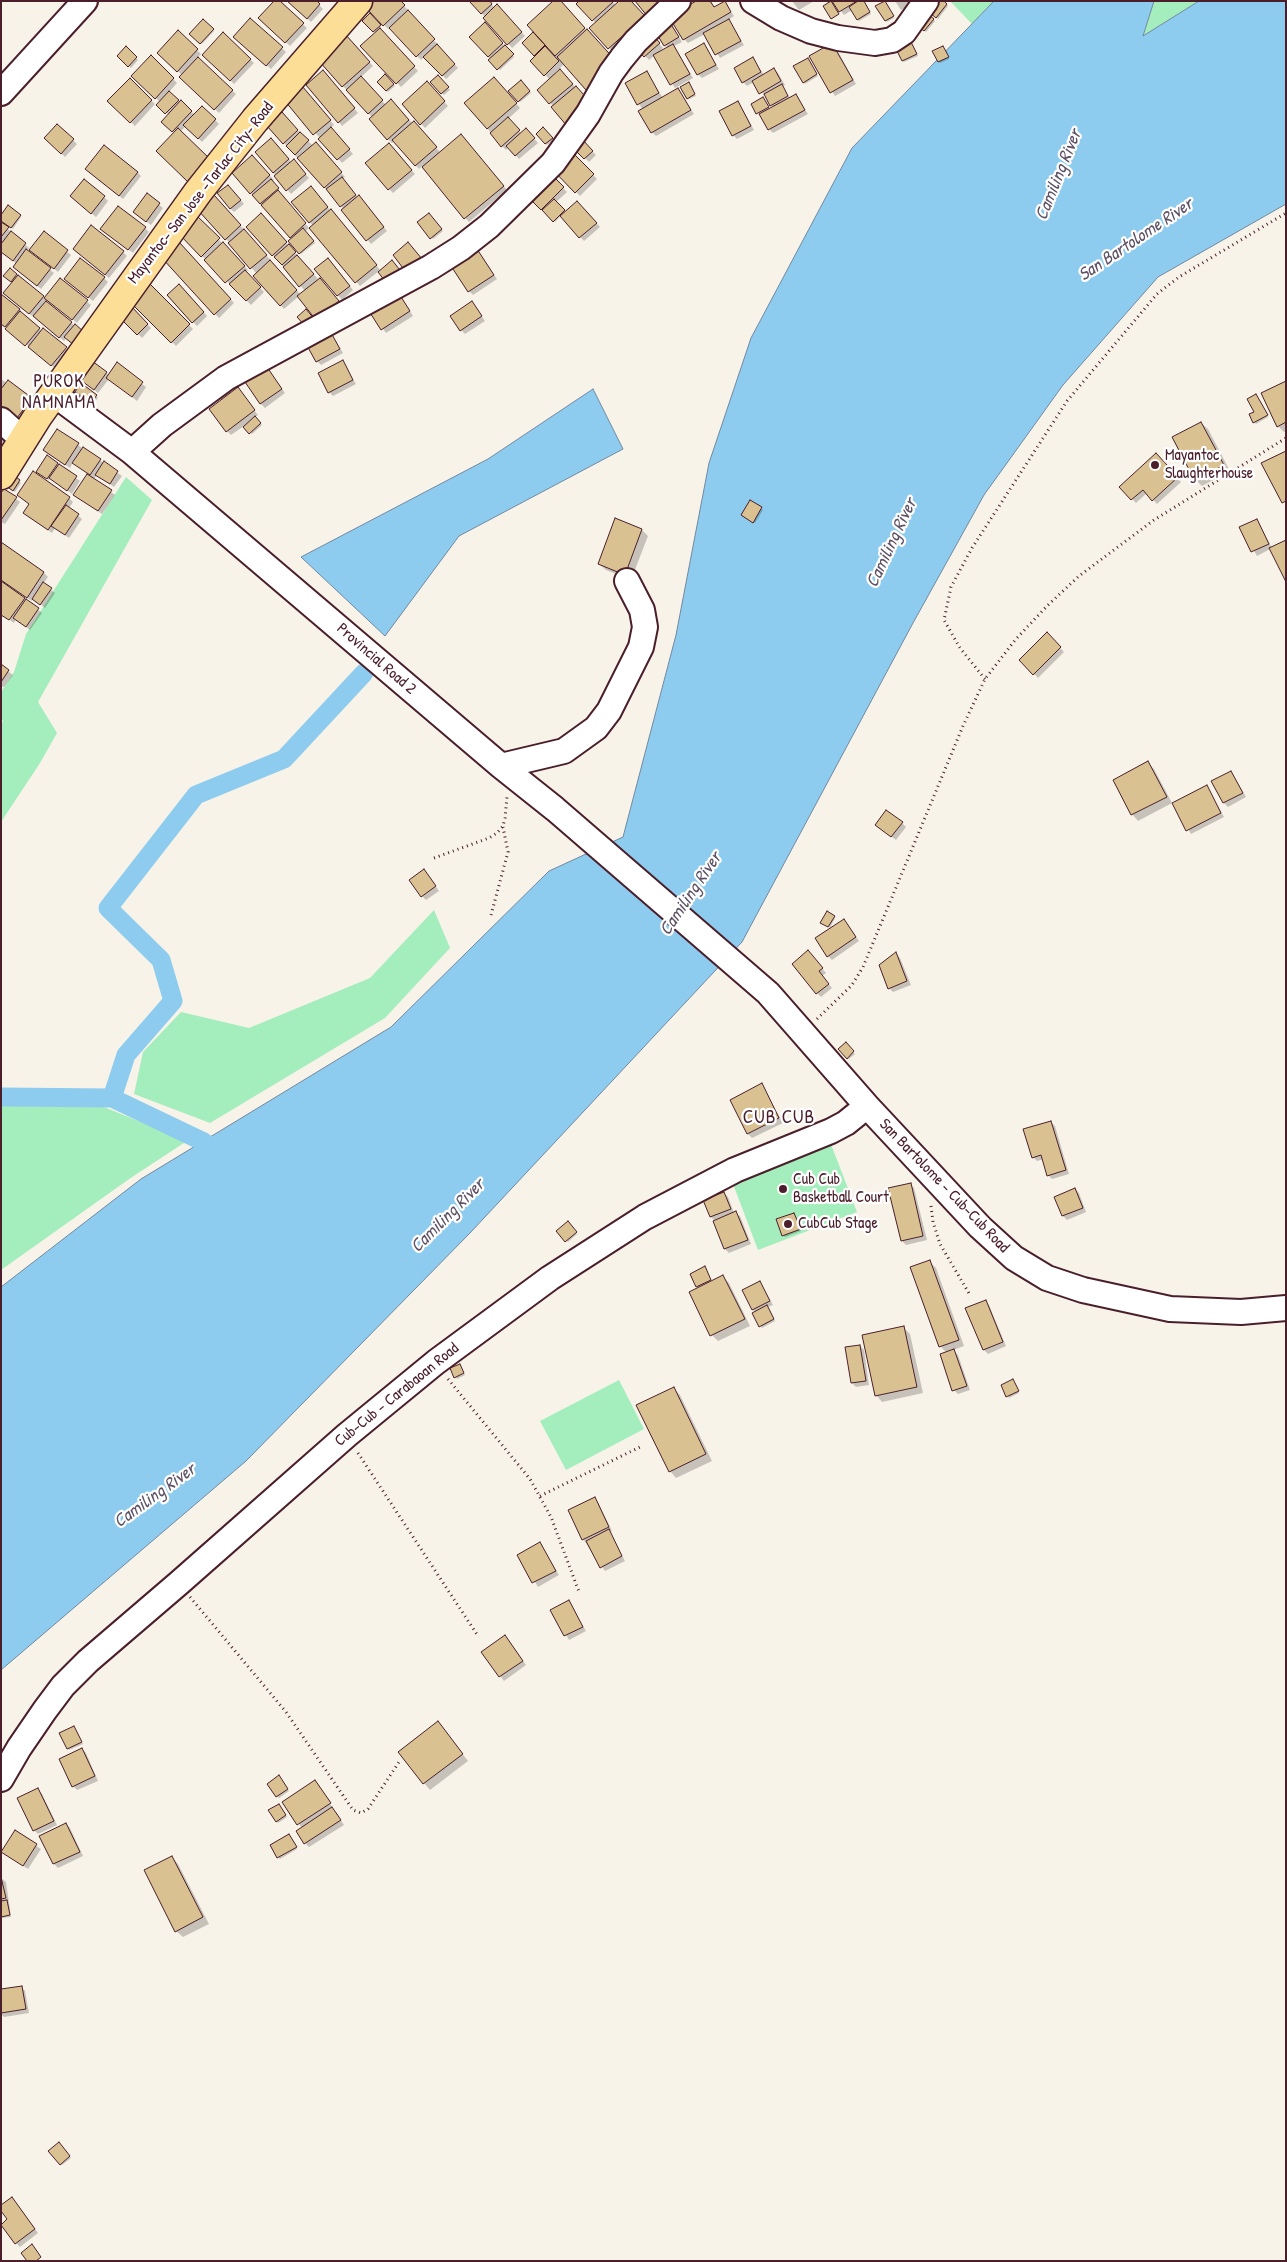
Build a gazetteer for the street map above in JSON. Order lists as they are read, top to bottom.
{
  "streets": {
    "main road": ["Mayantoc- San Jose -Tarlac City- Road"],
    "street": ["Provincial Road 2", "San Bartolome - Cub-Cub Road", "Cub-Cub - Carabaoan Road"]
  },
  "crossings": [
    ["Mayantoc- San Jose -Tarlac City- Road", "Provincial Road 2"],
    ["Provincial Road 2", "San Bartolome - Cub-Cub Road"],
    ["San Bartolome - Cub-Cub Road", "Cub-Cub - Carabaoan Road"]
  ],
  "districts": ["PUROK NAMNAMA", "CUB CUB"],
  "water": ["Camiling River", "San Bartolome River"],
  "places": ["Mayantoc Slaughterhouse", "Cub Cub Basketball Court", "CubCub Stage"]
}
